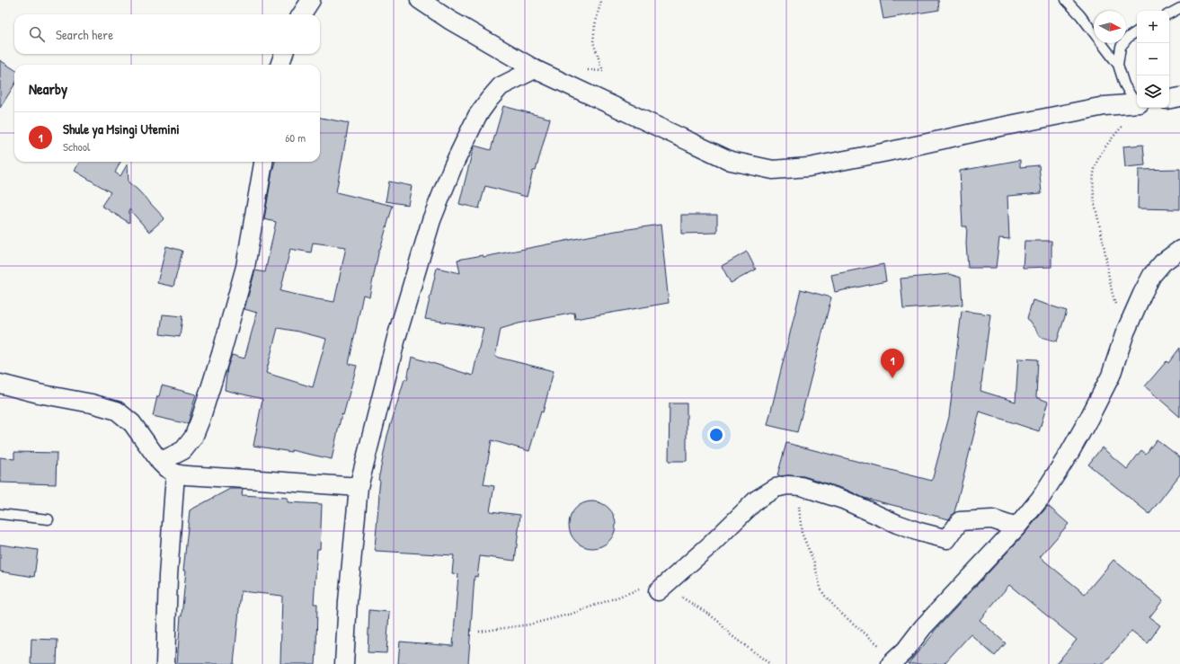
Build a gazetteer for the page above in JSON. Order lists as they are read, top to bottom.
{
  "north": "right",
  "page": {
    "map_buttons": ["+", "−"],
    "search": "Search here",
    "heading": "Nearby",
    "list": [
      {
        "mark": "1",
        "name": "Shule ya Msingi Utemini",
        "note": "School",
        "value": "60 m"
      }
    ],
    "pins": "1"
  }
}
